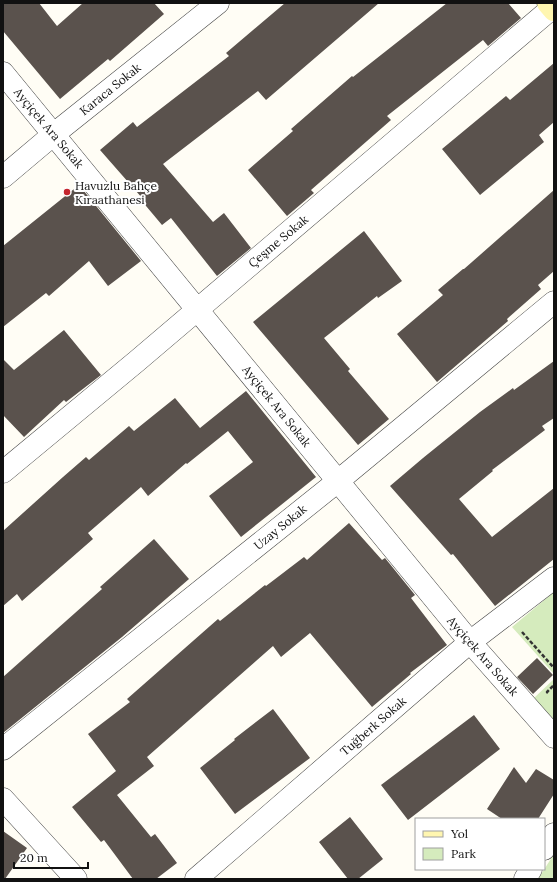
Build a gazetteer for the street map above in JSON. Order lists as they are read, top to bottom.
{
  "streets": {
    "street": [
      "Karaca Sokak",
      "Ayçiçek Ara Sokak",
      "Çeşme Sokak",
      "Uzay Sokak",
      "Tuğberk Sokak"
    ]
  },
  "crossings": [
    ["Karaca Sokak", "Ayçiçek Ara Sokak"],
    ["Ayçiçek Ara Sokak", "Çeşme Sokak"],
    ["Ayçiçek Ara Sokak", "Uzay Sokak"],
    ["Ayçiçek Ara Sokak", "Tuğberk Sokak"]
  ],
  "places": ["Havuzlu Bahçe Kıraathanesi"],
  "legend": ["Yol", "Park"],
  "scale_bar": "20 m"
}
